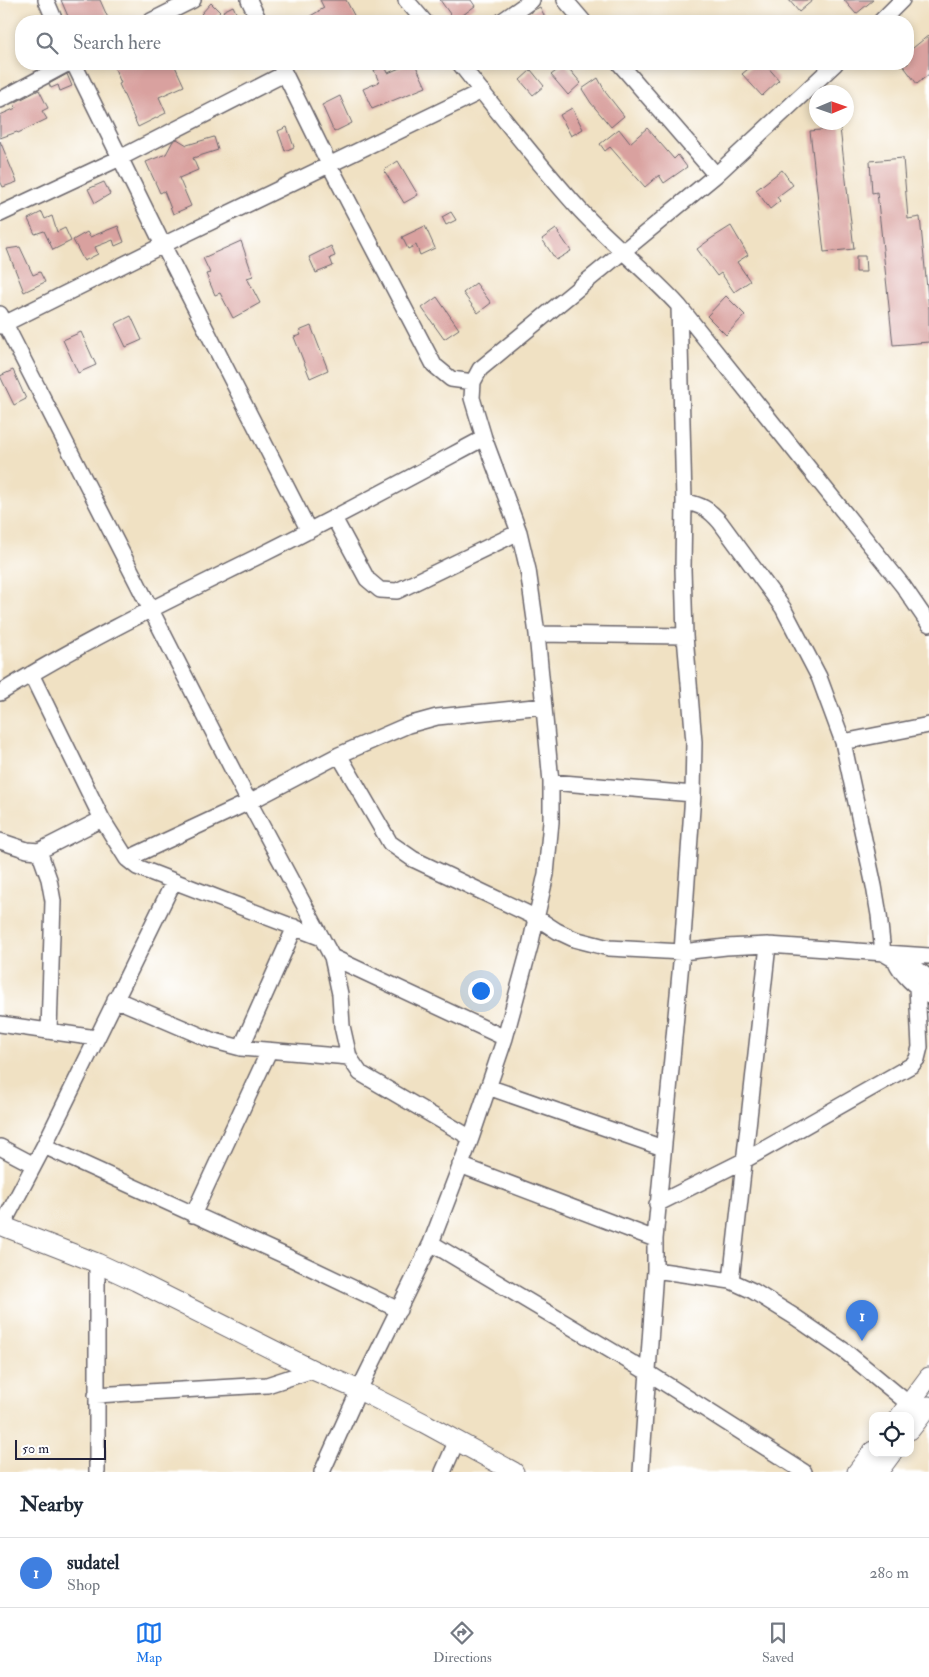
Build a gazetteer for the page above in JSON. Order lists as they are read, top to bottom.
{
  "scale_bar": "50 m",
  "north": "right",
  "page": {
    "search": "Search here",
    "pins": "1",
    "scale": "50 m",
    "heading": "Nearby",
    "list": [
      {
        "mark": "1",
        "name": "sudatel",
        "note": "Shop",
        "value": "280 m"
      }
    ],
    "nav": ["Map", "Directions", "Saved"]
  }
}
